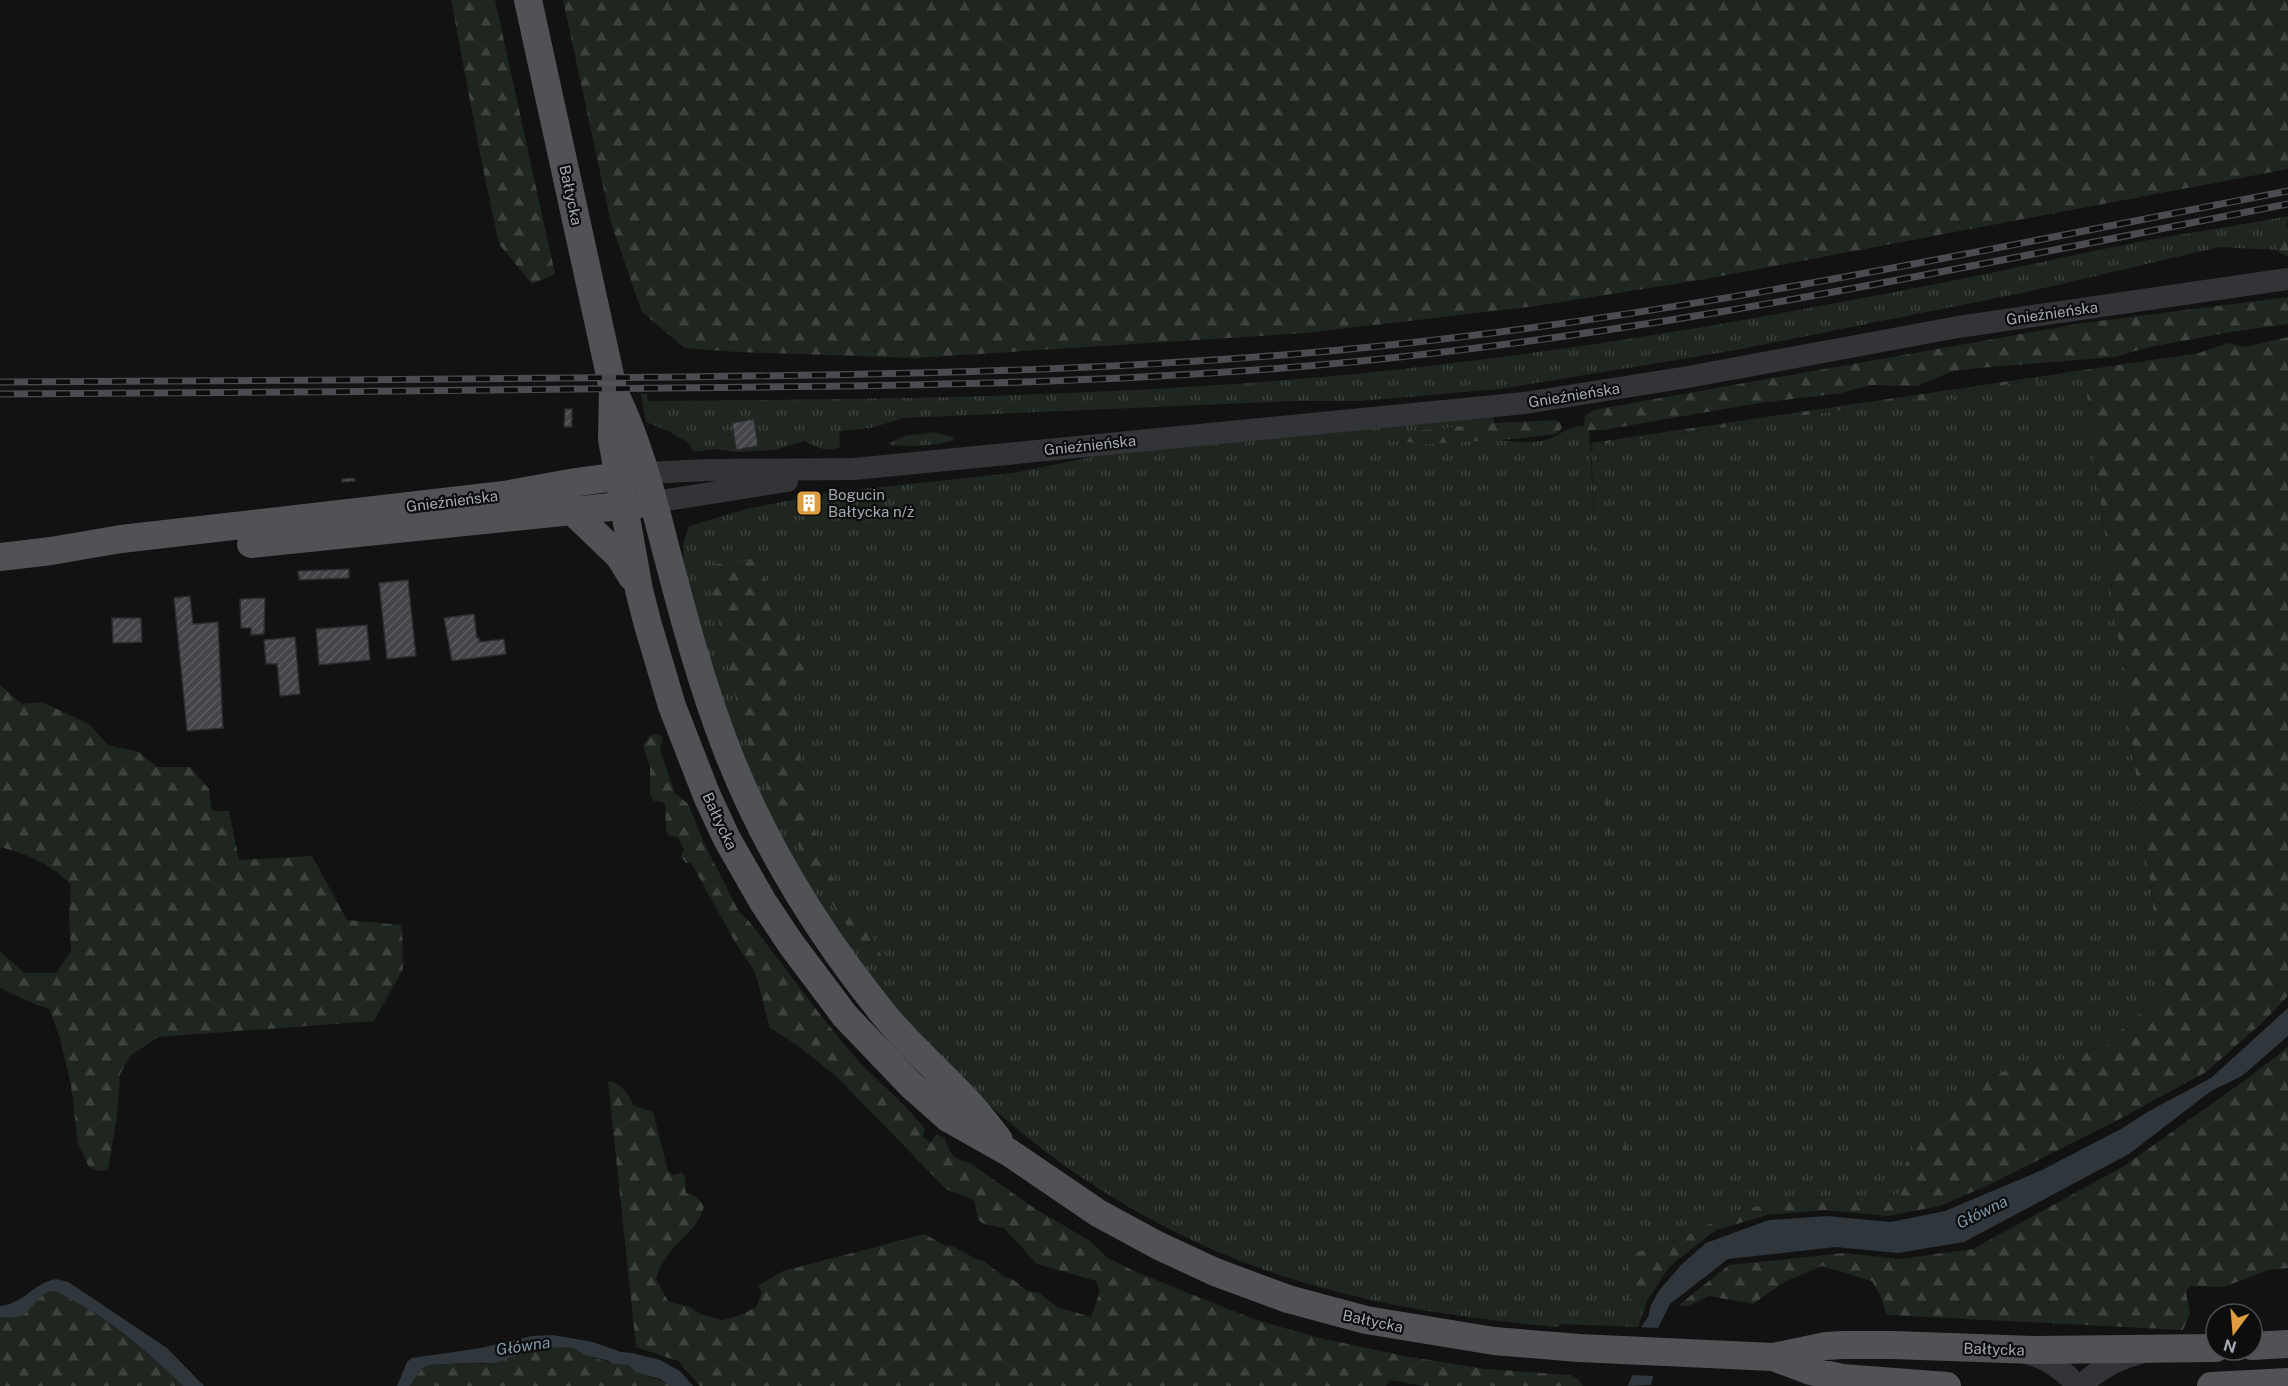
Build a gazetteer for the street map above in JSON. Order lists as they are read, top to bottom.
{
  "streets": {
    "main road": ["Bałtycka", "Gnieźnieńska"]
  },
  "crossings": [
    ["Bałtycka", "Gnieźnieńska"]
  ],
  "water": ["Główna"],
  "places": {
    "building": ["Bogucin Bałtycka n/ż"]
  },
  "north": "bottom"
}
